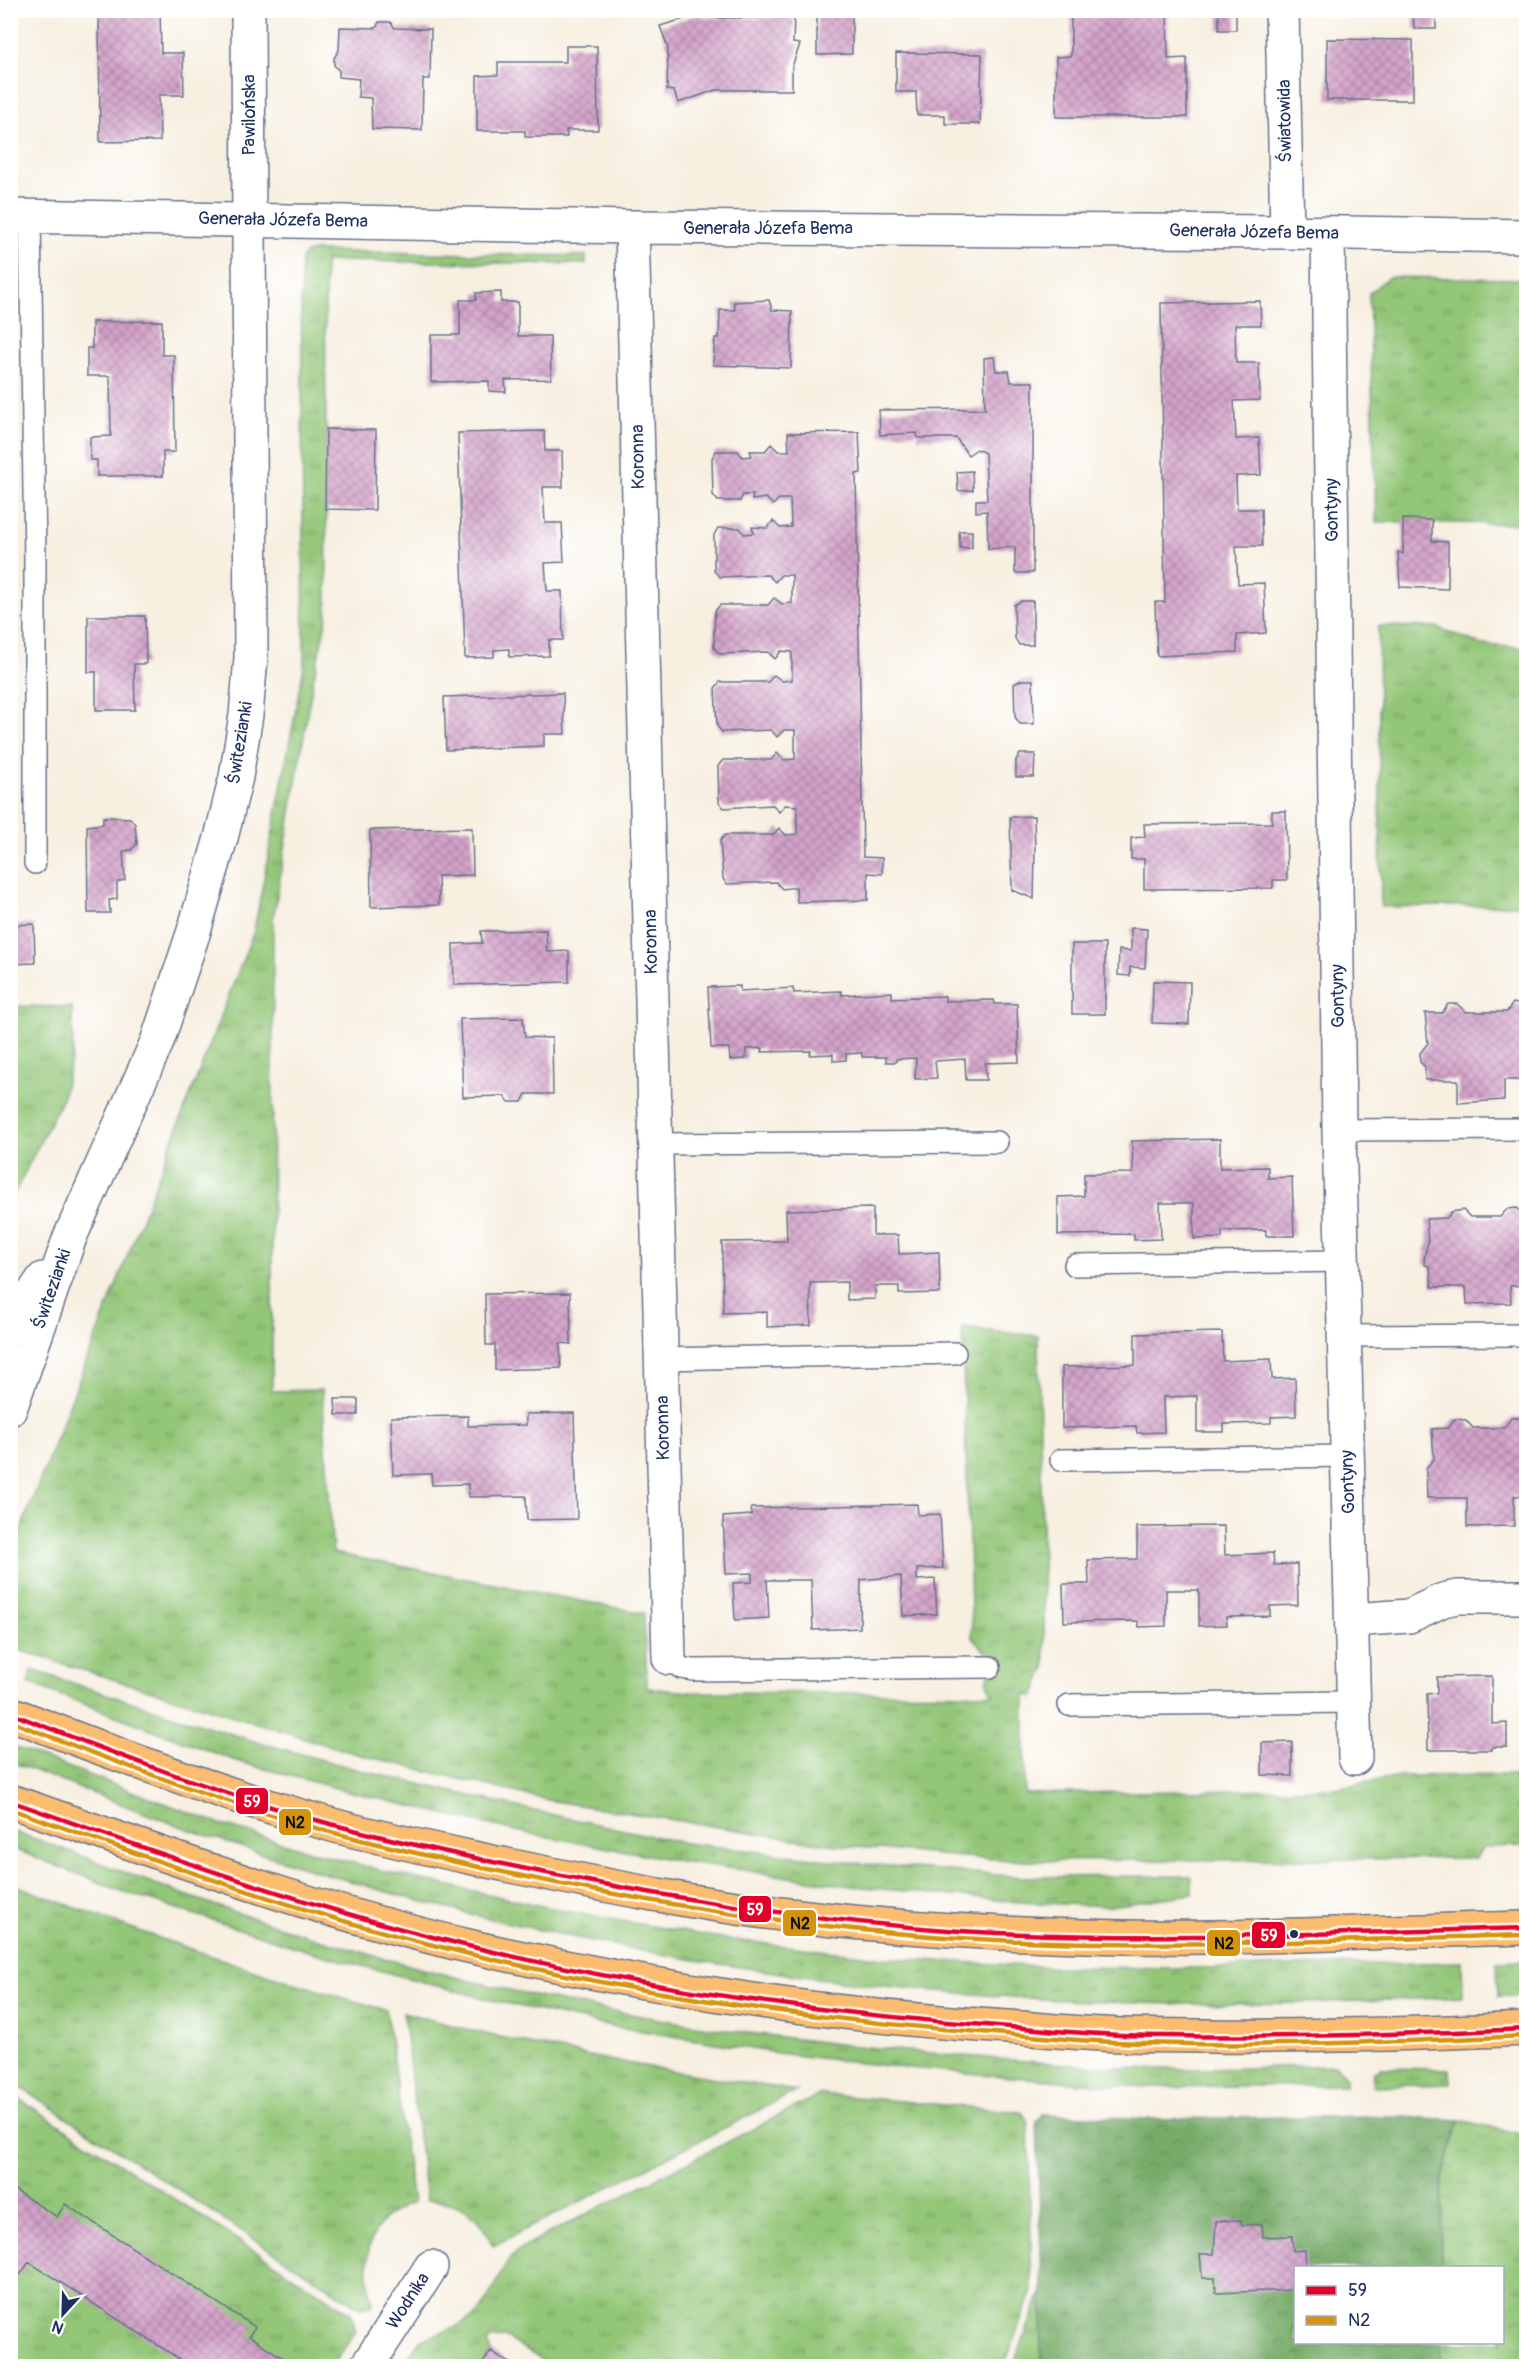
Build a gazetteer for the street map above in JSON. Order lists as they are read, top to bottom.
{
  "streets": {
    "street": [
      "Pawilońska",
      "Światowida",
      "Generała Józefa Bema",
      "Koronna",
      "Gontyny",
      "Świtezianki",
      "Wodnika"
    ]
  },
  "crossings": [
    ["Pawilońska", "Generała Józefa Bema"],
    ["Pawilońska", "Świtezianki"],
    ["Światowida", "Generała Józefa Bema"],
    ["Generała Józefa Bema", "Koronna"],
    ["Generała Józefa Bema", "Gontyny"],
    ["Generała Józefa Bema", "Świtezianki"]
  ],
  "lines": ["transit line 59", "transit line N2"],
  "legend": ["59", "N2"],
  "north": "bottom"
}
